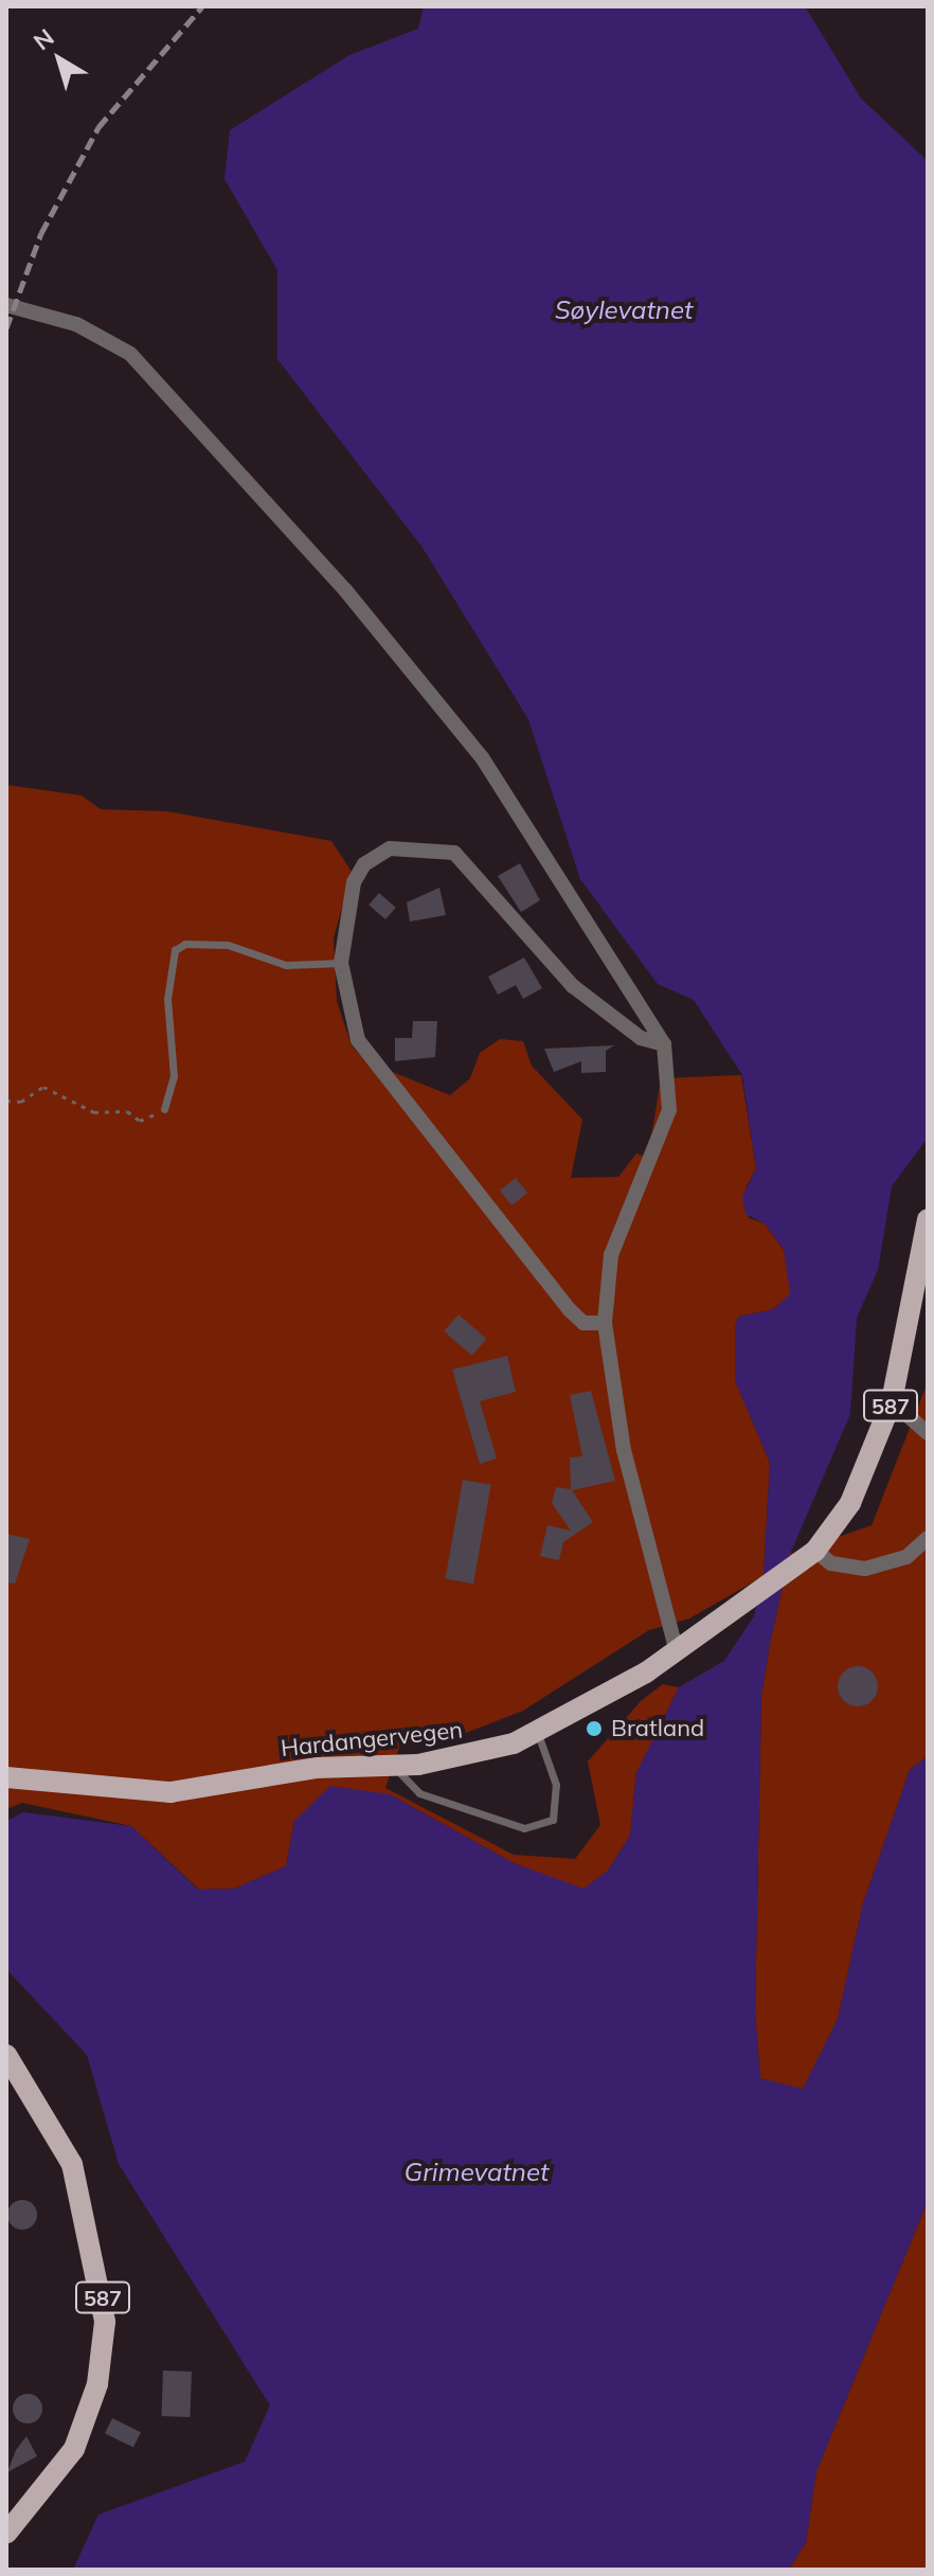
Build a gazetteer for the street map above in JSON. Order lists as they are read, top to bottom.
{
  "streets": {
    "main road": ["587", "Hardangervegen"]
  },
  "crossings": [
    ["587", "Hardangervegen"]
  ],
  "water": ["Søylevatnet", "Grimevatnet"],
  "places": ["Bratland"],
  "north": "top left"
}
